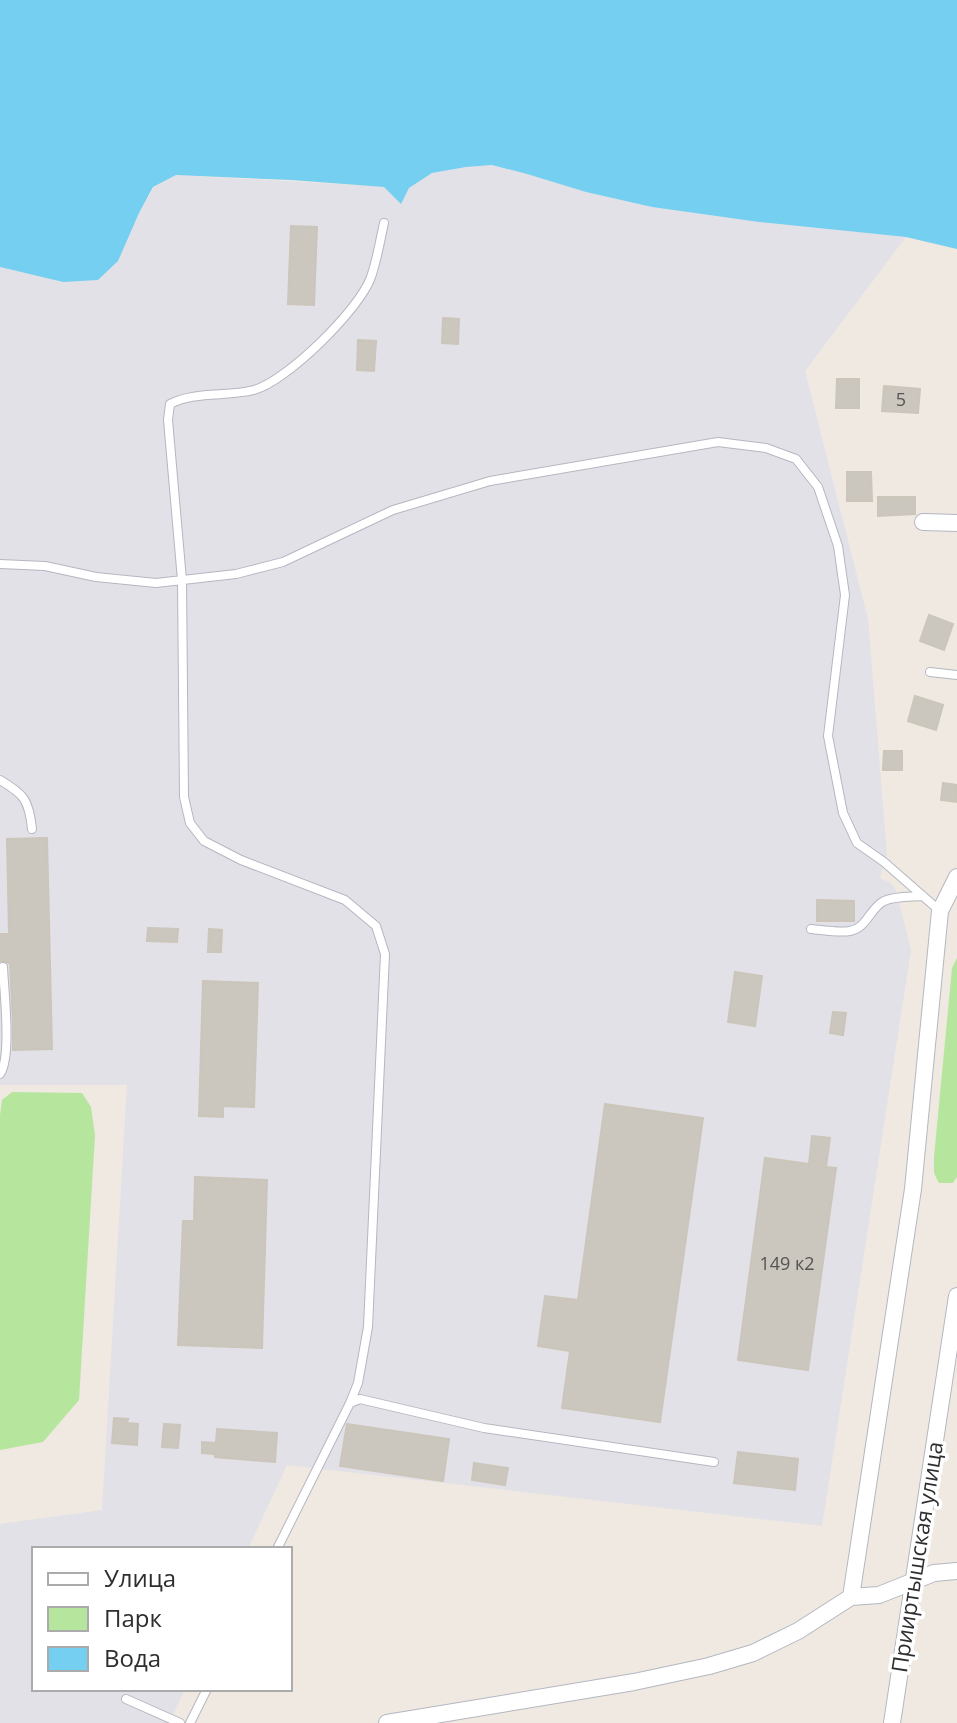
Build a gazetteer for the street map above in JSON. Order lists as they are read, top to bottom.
{
  "streets": {
    "street": ["Прииртышская улица"]
  },
  "house_numbers": ["5", "149 к2"],
  "legend": ["Улица", "Парк", "Вода"]
}
